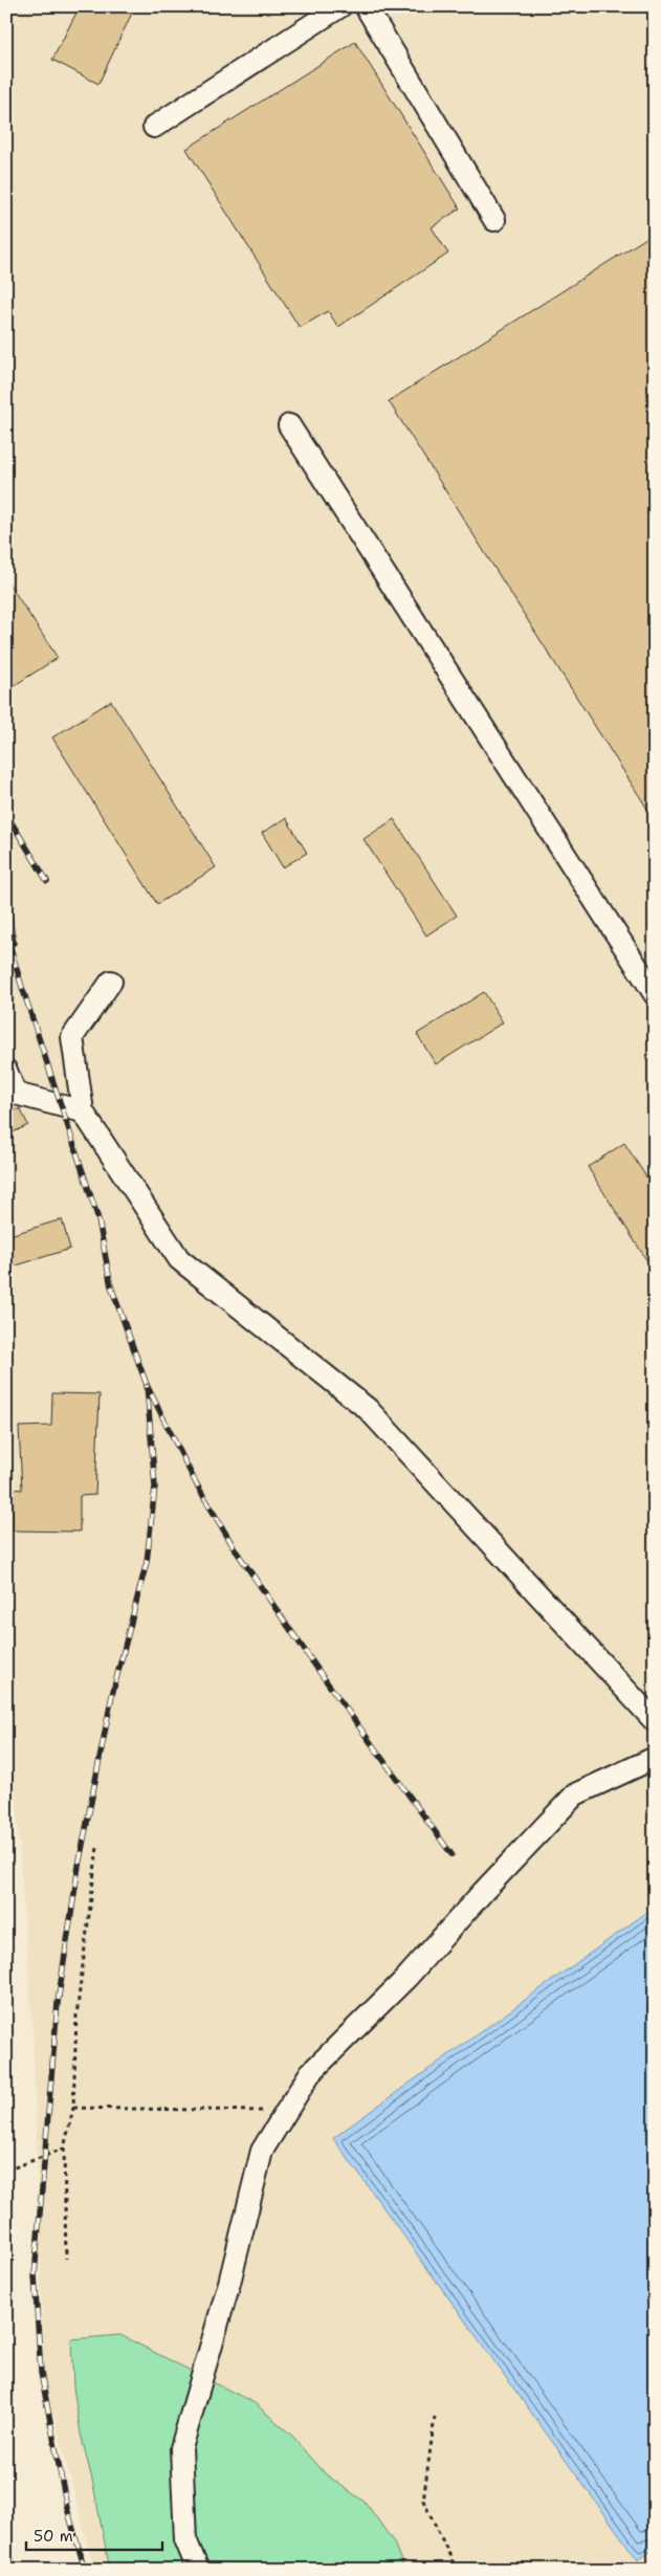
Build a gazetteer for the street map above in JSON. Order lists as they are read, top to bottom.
{
  "scale_bar": "50 m"
}
